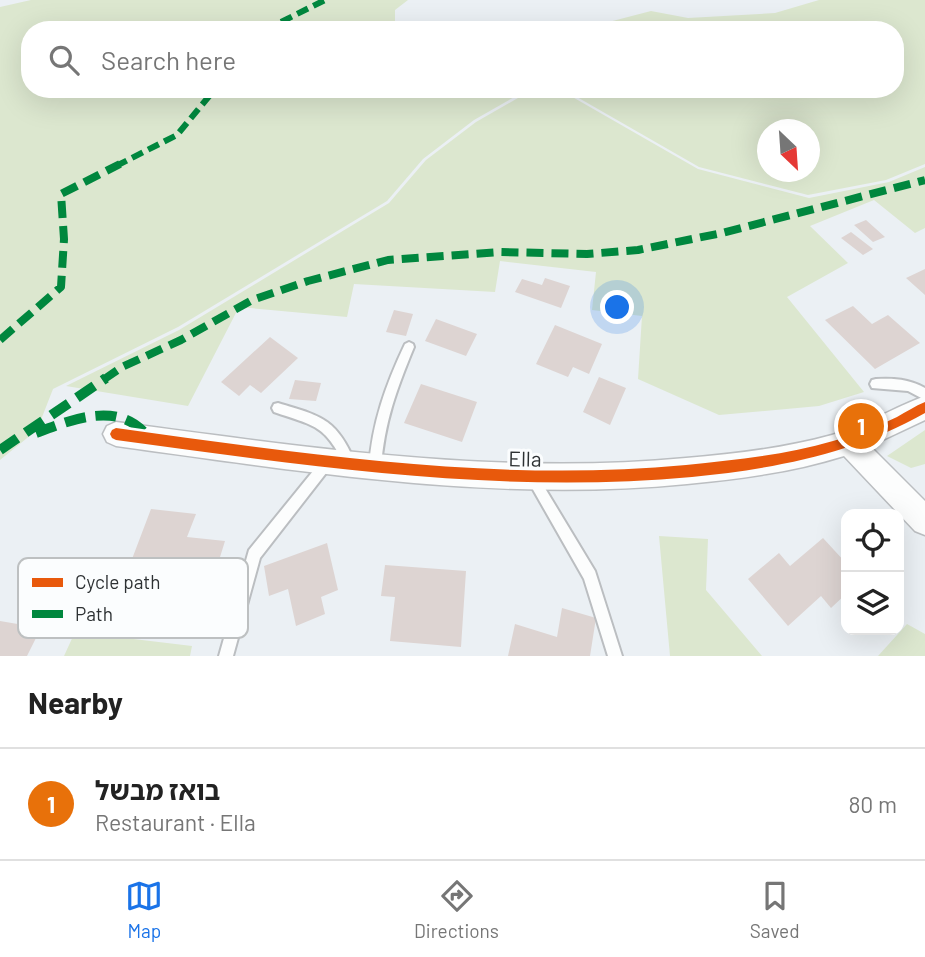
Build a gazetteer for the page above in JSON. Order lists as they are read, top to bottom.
{
  "streets": {
    "street": ["Ella"]
  },
  "legend": ["Cycle path", "Path"],
  "north": "bottom right",
  "page": {
    "search": "Search here",
    "pins": "1",
    "heading": "Nearby",
    "list": [
      {
        "mark": "1",
        "name": "בואז מבשל",
        "note": "Restaurant · Ella",
        "value": "80 m"
      }
    ],
    "nav": ["Map", "Directions", "Saved"]
  }
}
